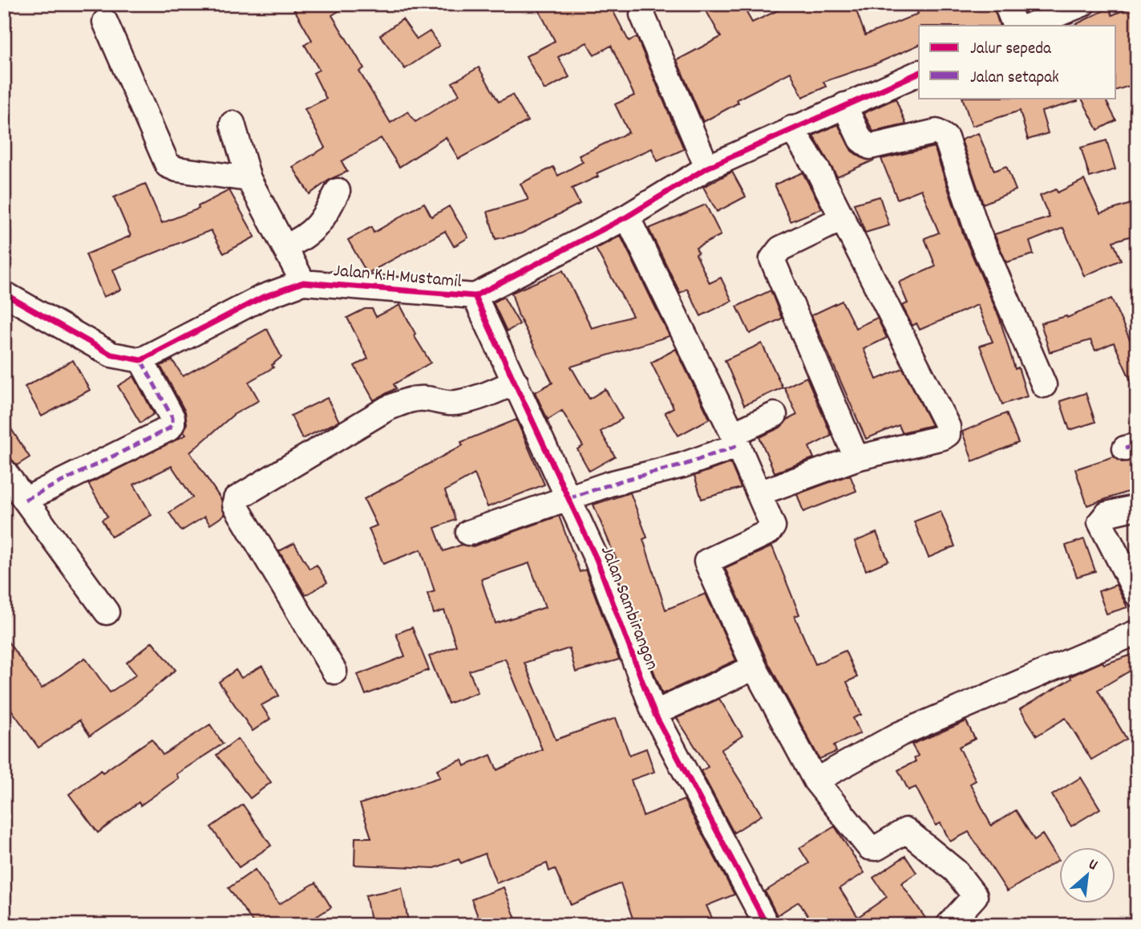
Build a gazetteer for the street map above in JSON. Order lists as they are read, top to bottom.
{
  "streets": {
    "street": ["Jalan K.H Mustamil", "Jalan Sambirangon"]
  },
  "crossings": [
    ["Jalan K.H Mustamil", "Jalan Sambirangon"]
  ],
  "legend": ["Jalur sepeda", "Jalan setapak"],
  "north": "top right"
}
